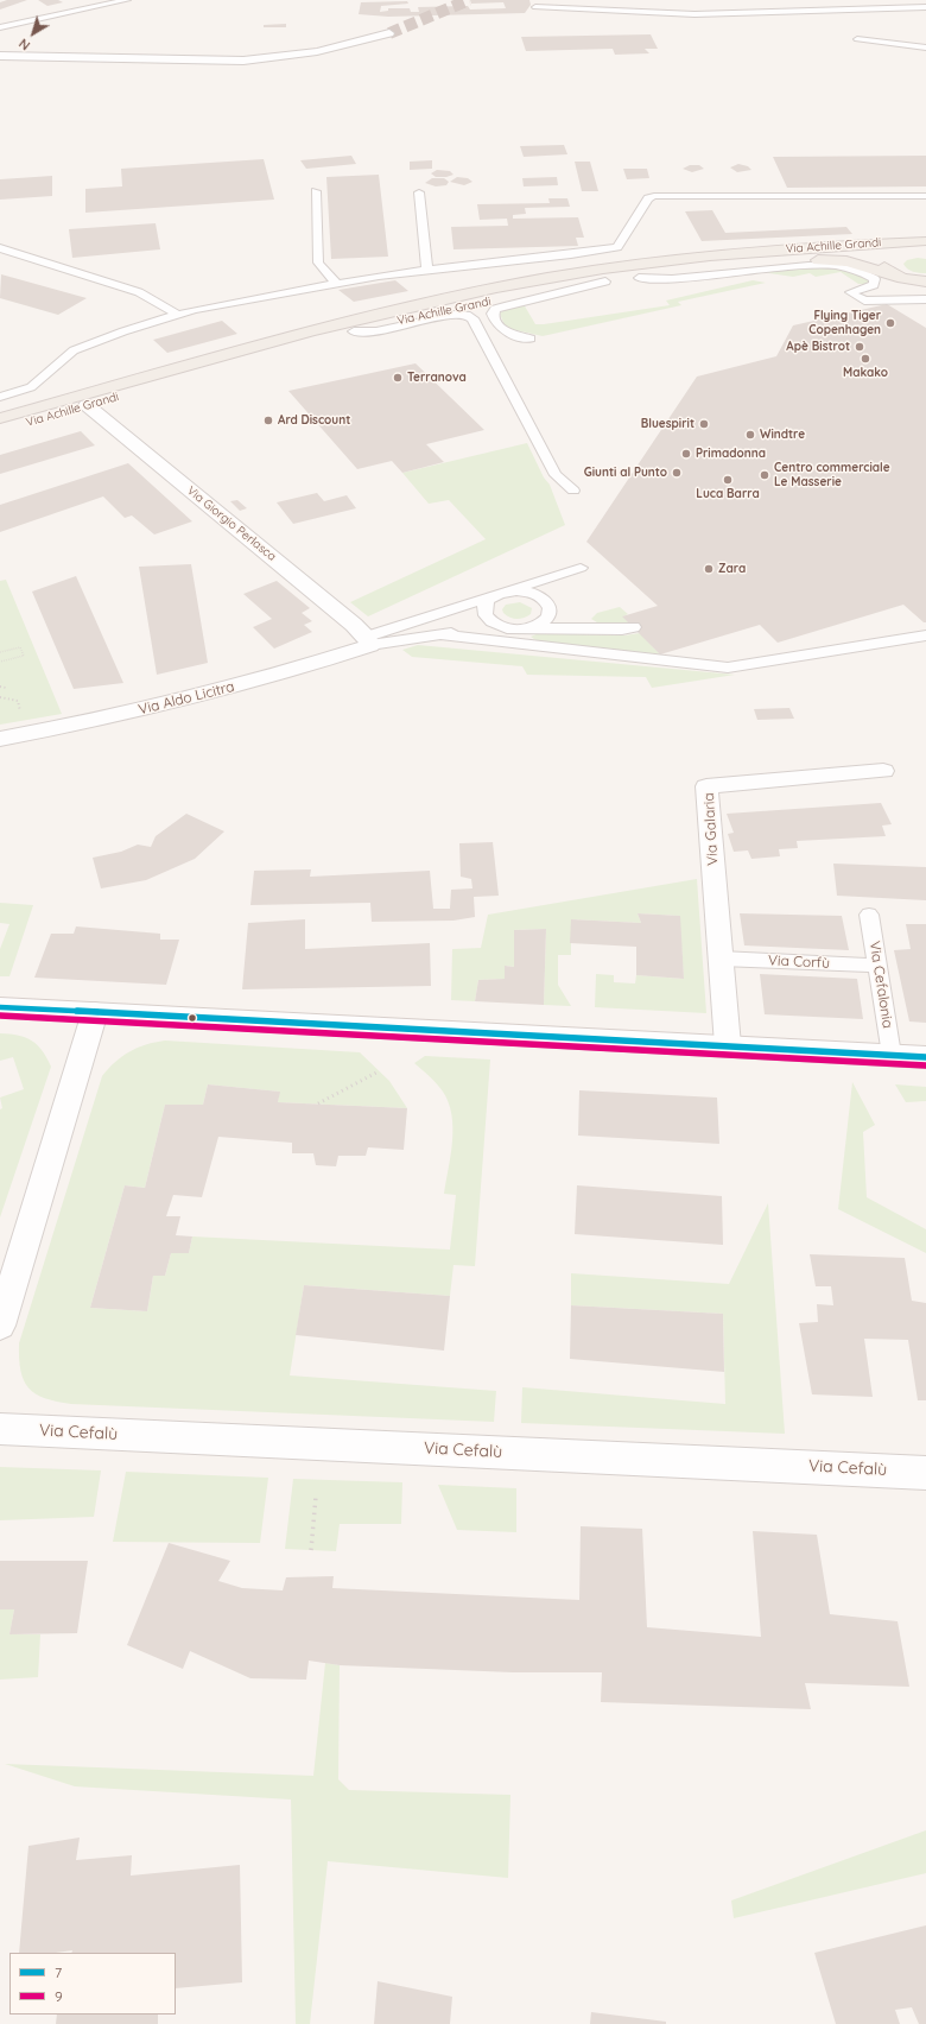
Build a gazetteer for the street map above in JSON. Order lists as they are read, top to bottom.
{
  "streets": {
    "main road": ["Via Achille Grandi"],
    "street": [
      "Via Giorgio Perlasca",
      "Via Aldo Licitra",
      "Via Galaria",
      "Via Cefalù"
    ],
    "lane": ["Via Corfù", "Via Cefalonia"]
  },
  "crossings": [
    ["Via Achille Grandi", "Via Giorgio Perlasca"],
    ["Via Giorgio Perlasca", "Via Aldo Licitra"],
    ["Via Galaria", "Via Corfù"],
    ["Via Corfù", "Via Cefalonia"]
  ],
  "places": [
    "Flying Tiger Copenhagen",
    "Apè Bistrot",
    "Makako",
    "Terranova",
    "Ard Discount",
    "Bluespirit",
    "Windtre",
    "Primadonna",
    "Giunti al Punto",
    "Centro commerciale Le Masserie",
    "Luca Barra",
    "Zara"
  ],
  "lines": ["transit line 7", "transit line 9"],
  "legend": ["7", "9"],
  "north": "bottom left"
}
